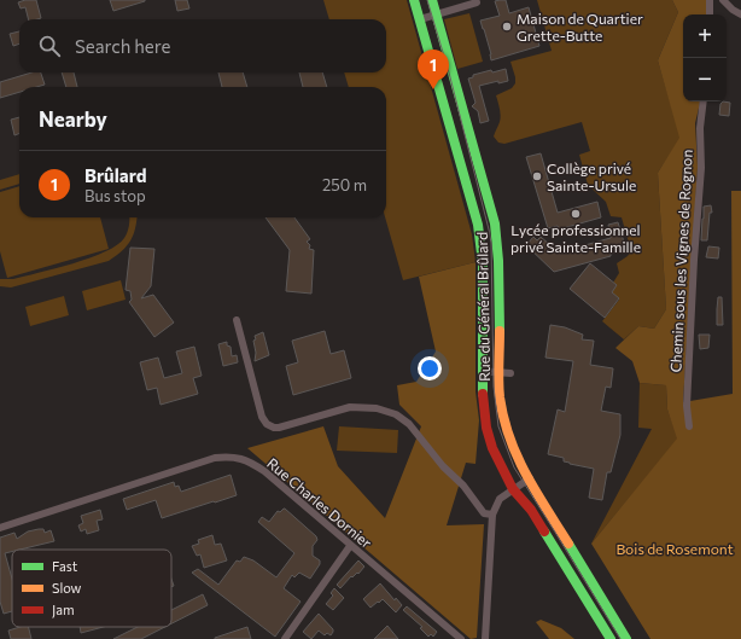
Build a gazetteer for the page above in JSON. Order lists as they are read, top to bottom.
{
  "streets": {
    "main road": ["Rue du Général Brûlard"],
    "street": ["Chemin sous les Vignes de Rognon", "Rue Charles Dornier"]
  },
  "parks": ["Bois de Rosemont"],
  "places": ["Maison de Quartier Grette-Butte", "Collège privé Sainte-Ursule", "Lycée professionnel privé Sainte-Famille"],
  "legend": ["Fast", "Slow", "Jam"],
  "page": {
    "map_buttons": ["+", "−"],
    "search": "Search here",
    "pins": "1",
    "heading": "Nearby",
    "list": [
      {
        "mark": "1",
        "name": "Brûlard",
        "note": "Bus stop",
        "value": "250 m"
      }
    ]
  }
}
